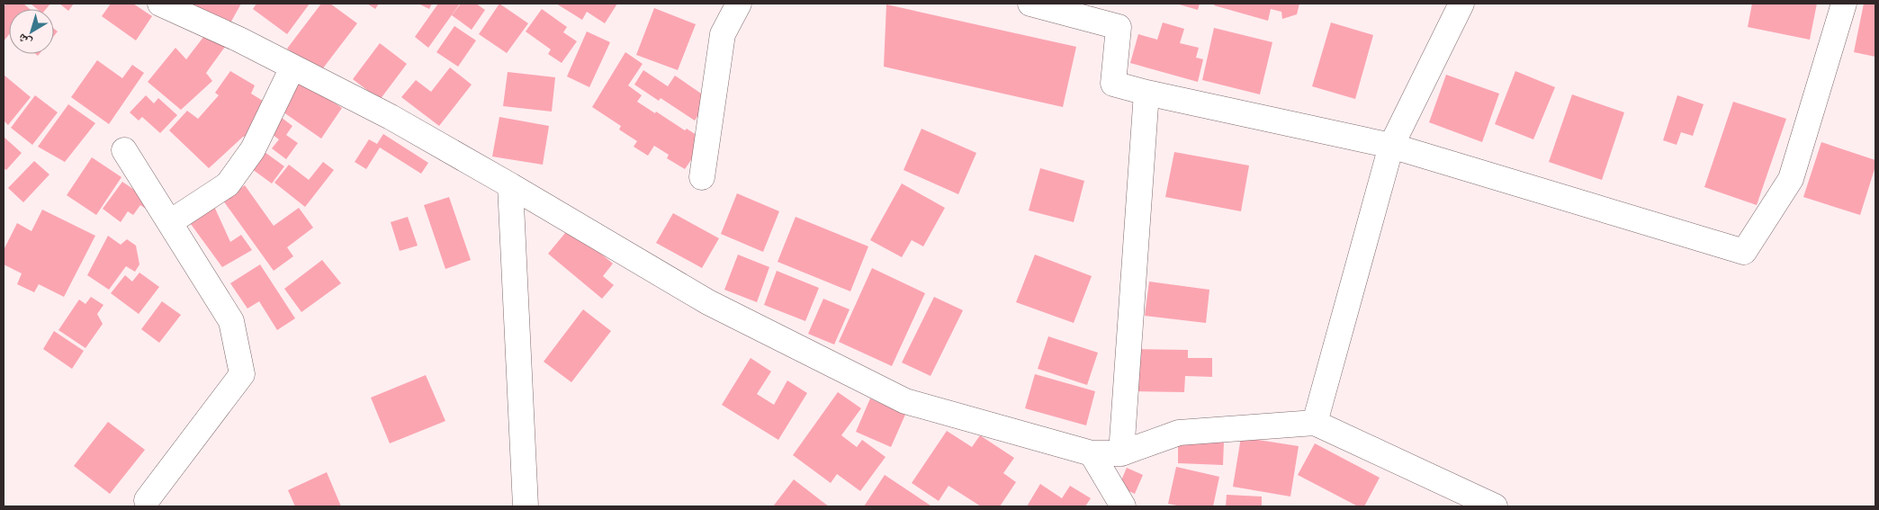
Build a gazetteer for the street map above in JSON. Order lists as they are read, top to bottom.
{
  "north": "bottom left"
}
